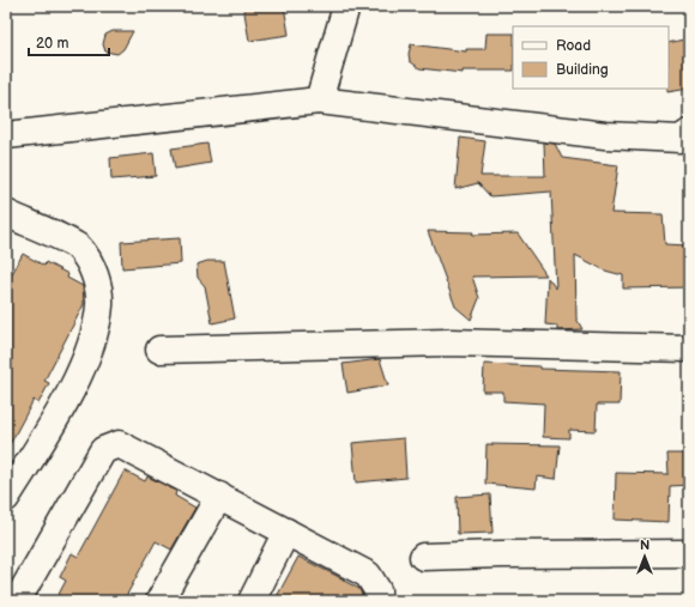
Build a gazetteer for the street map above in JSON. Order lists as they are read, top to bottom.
{
  "legend": ["Road", "Building"],
  "scale_bar": "20 m",
  "north": "top"
}
